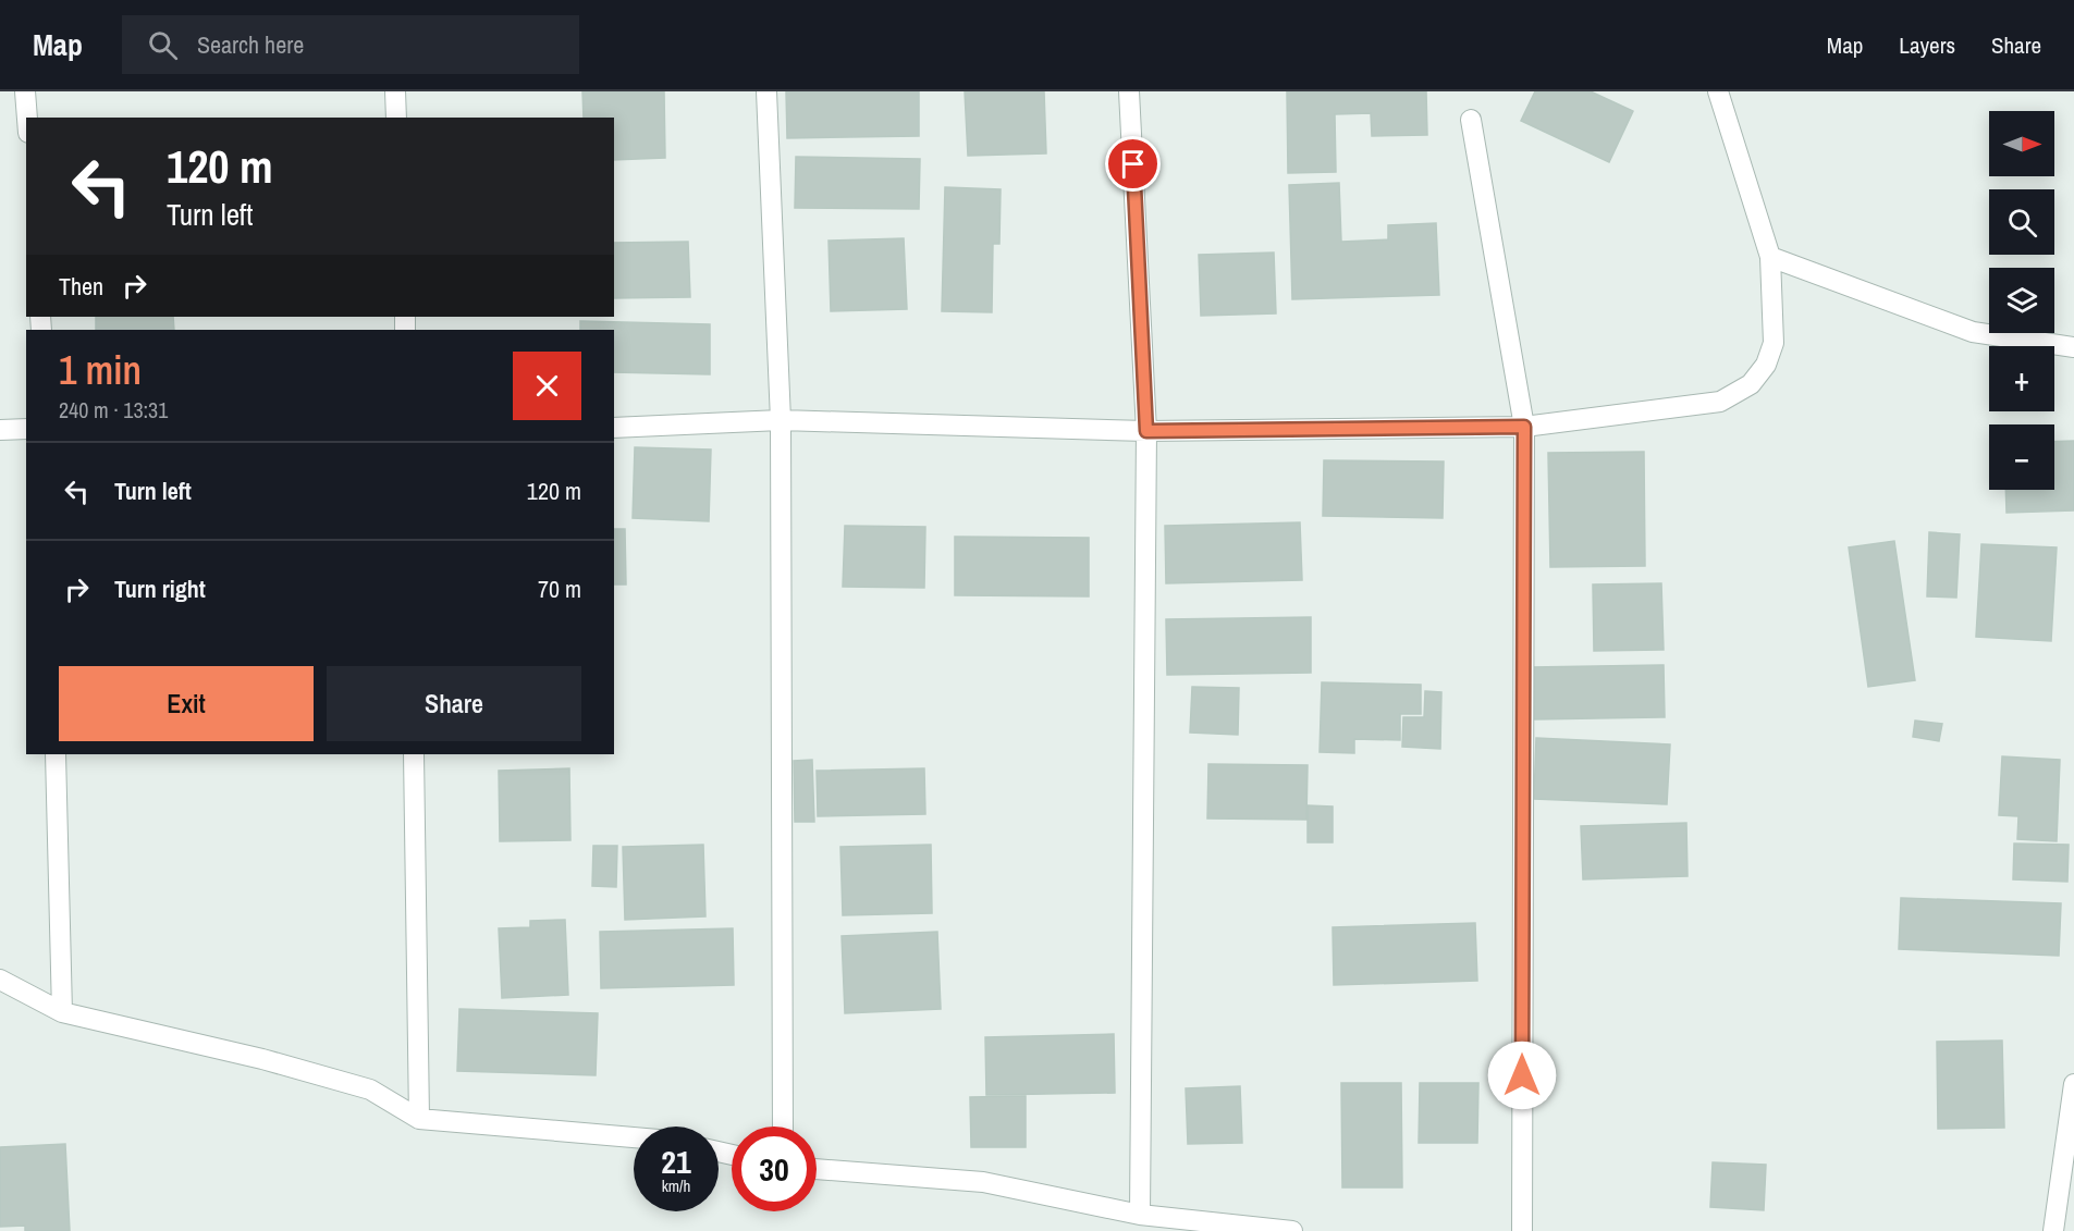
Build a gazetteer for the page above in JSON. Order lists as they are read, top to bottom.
{
  "north": "right",
  "page": {
    "header": "Map",
    "search": "Search here",
    "nav": ["Map", "Layers", "Share"],
    "map_buttons": ["+", "−"],
    "turn": ["120 m", "Turn left"],
    "then": "Then",
    "heading": ["1 min", "240 m · 13:31"],
    "list": [
      {
        "name": "Turn left",
        "value": "120 m"
      },
      {
        "name": "Turn right",
        "value": "70 m"
      }
    ],
    "buttons": ["Exit", "Share"],
    "speed": "21 km/h",
    "limit": "30"
  }
}
